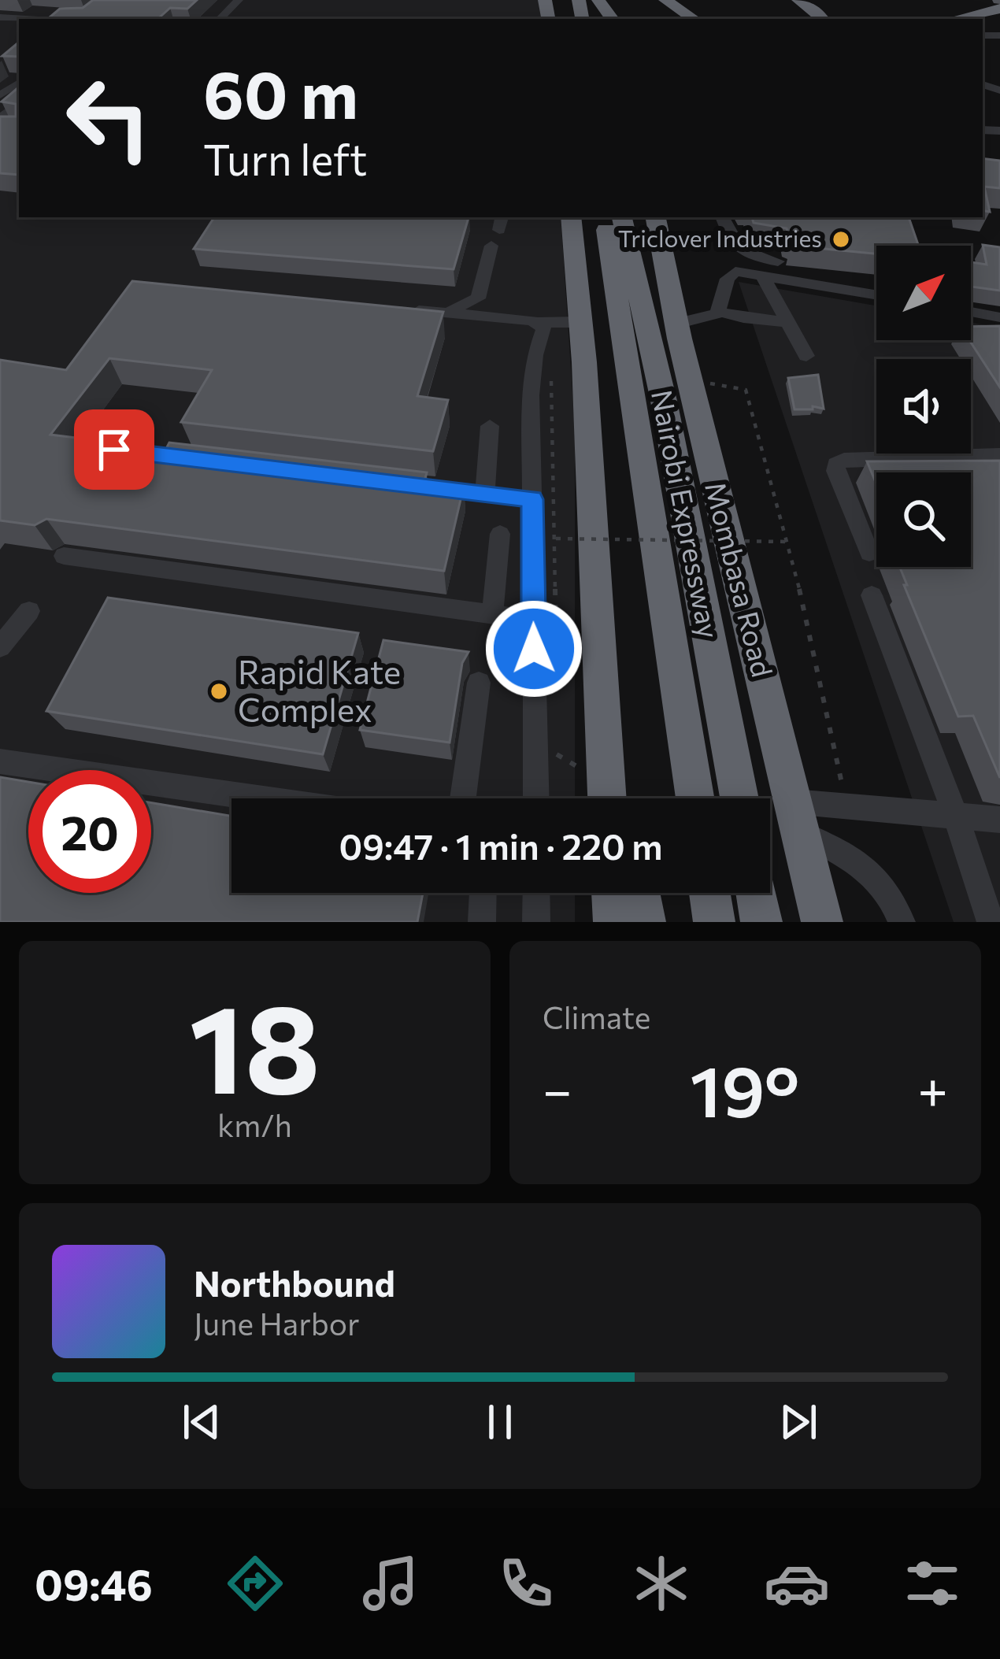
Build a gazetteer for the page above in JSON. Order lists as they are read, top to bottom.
{
  "streets": {
    "highway": ["Nairobi Expressway", "Mombasa Road"]
  },
  "places": ["Triclover Industries", "Rapid Kate Complex"],
  "north": "top right",
  "page": {
    "turn": ["60 m", "Turn left"],
    "limit": "20",
    "trip": "09:47 · 1 min · 220 m",
    "tile": [
      ["18", "km/h"],
      "Climate"
    ],
    "heat": ["−", "19°", "+"],
    "song": ["Northbound", "June Harbor"],
    "tabs": "09:46"
  }
}
